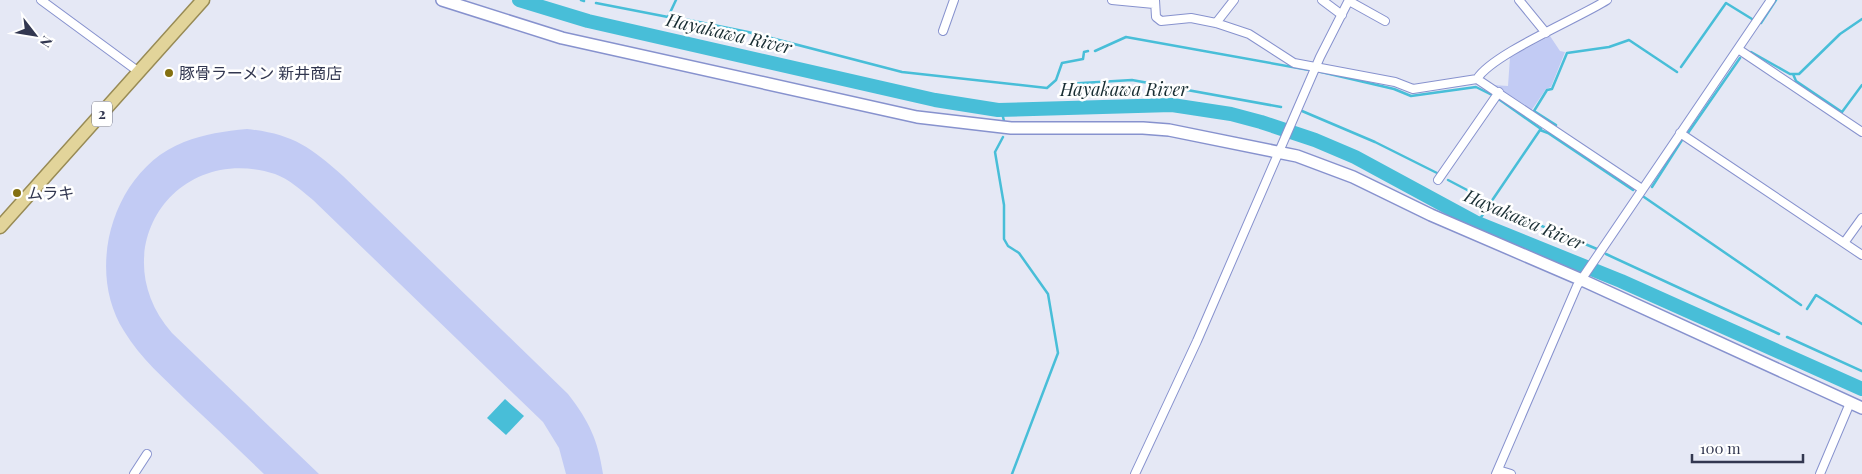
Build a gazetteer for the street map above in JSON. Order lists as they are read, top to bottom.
{
  "streets": {
    "main road": ["2"]
  },
  "water": ["Hayakawa River"],
  "places": ["豚骨ラーメン 新井商店", "ムラキ"],
  "scale_bar": "100 m",
  "north": "bottom right"
}
